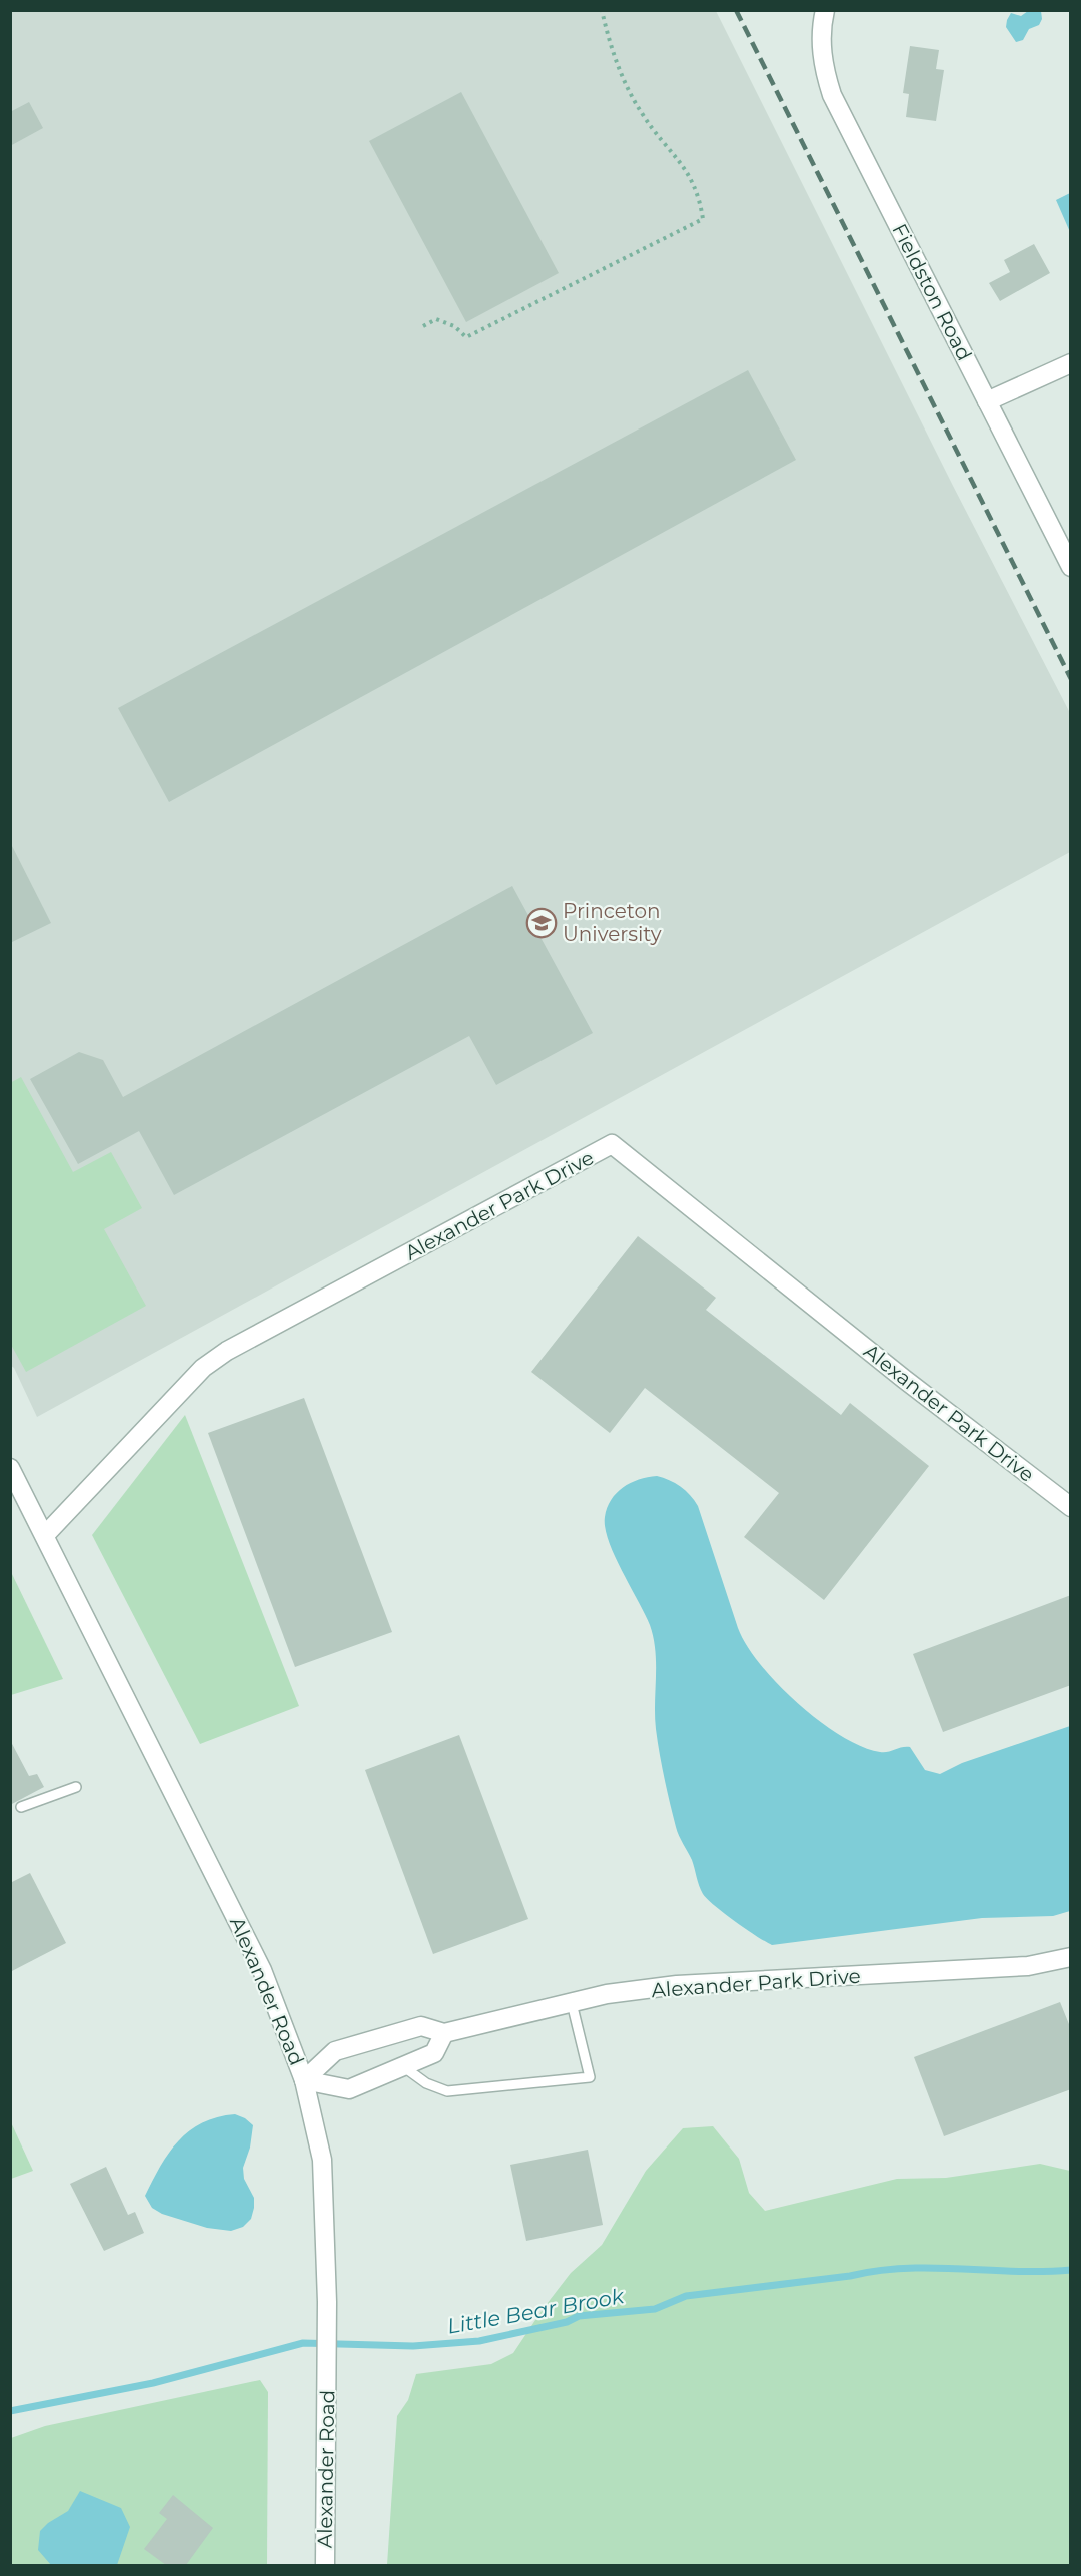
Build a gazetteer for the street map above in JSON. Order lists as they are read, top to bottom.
{
  "streets": {
    "street": ["Fieldston Road", "Alexander Park Drive", "Alexander Road"]
  },
  "crossings": [
    ["Alexander Park Drive", "Alexander Road"]
  ],
  "water": ["Little Bear Brook"],
  "places": {
    "school or university": ["Princeton University"]
  }
}
